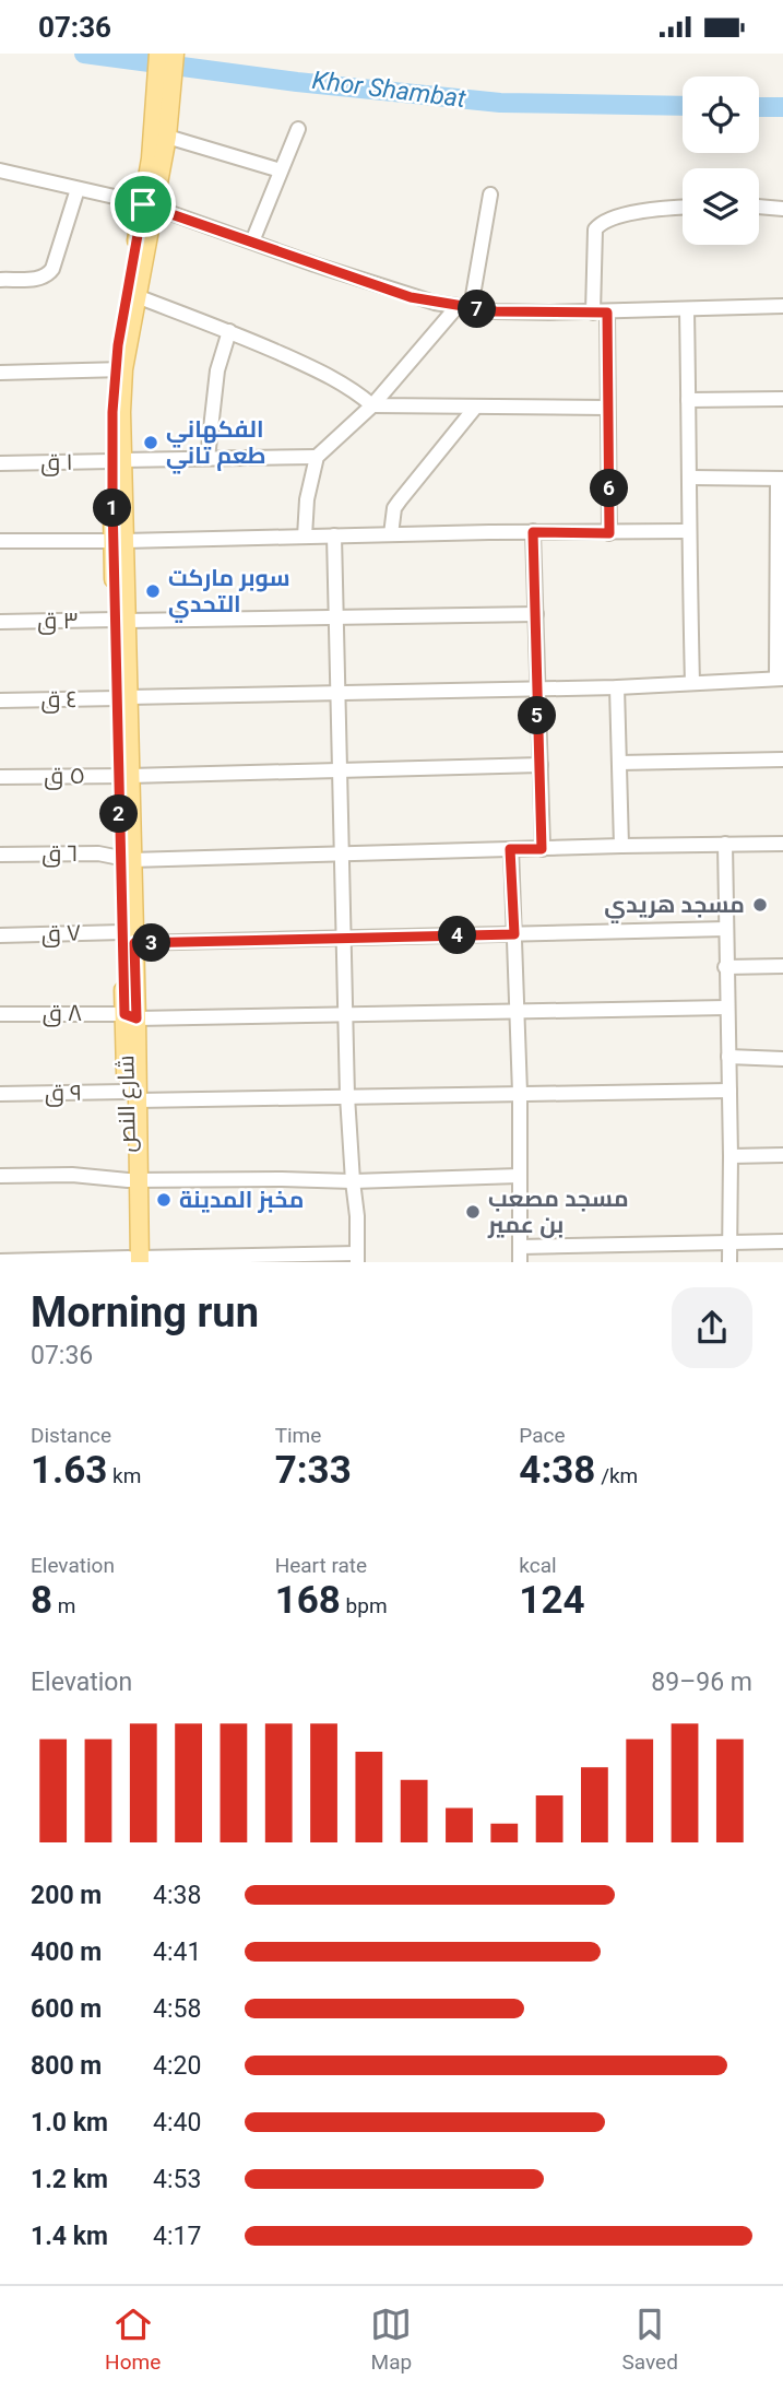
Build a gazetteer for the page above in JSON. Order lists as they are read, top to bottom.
{
  "streets": {
    "main road": ["شارع النص"],
    "street": [
      "١ ق",
      "٣ ق",
      "٤ ق",
      "٥ ق",
      "٦ ق",
      "٧ ق",
      "٨ ق",
      "٩ ق"
    ]
  },
  "crossings": [
    ["١ ق", "شارع النص"],
    ["٣ ق", "شارع النص"],
    ["٤ ق", "شارع النص"],
    ["٥ ق", "شارع النص"],
    ["٦ ق", "شارع النص"],
    ["٧ ق", "شارع النص"],
    ["٨ ق", "شارع النص"],
    ["٩ ق", "شارع النص"]
  ],
  "water": ["Khor Shambat"],
  "places": [
    "الفكهاني طعم تاني",
    "سوبر ماركت التحدي",
    "مسجد هريدي",
    "مخبز المدينة",
    "مسجد مصعب بن عمير"
  ],
  "page": {
    "status": "07:36",
    "pins": [
      "7",
      "6",
      "1",
      "5",
      "2",
      "4",
      "3"
    ],
    "heading": ["Morning run", "07:36"],
    "stats": [
      ["Distance", "1.63 km"],
      ["Time", "7:33"],
      ["Pace", "4:38 /km"],
      ["Elevation", "8 m"],
      ["Heart rate", "168 bpm"],
      ["kcal", "124"]
    ],
    "chart": ["Elevation", "89–96 m"],
    "list": [
      {
        "name": "200 m",
        "note": "4:38"
      },
      {
        "name": "400 m",
        "note": "4:41"
      },
      {
        "name": "600 m",
        "note": "4:58"
      },
      {
        "name": "800 m",
        "note": "4:20"
      },
      {
        "name": "1.0 km",
        "note": "4:40"
      },
      {
        "name": "1.2 km",
        "note": "4:53"
      },
      {
        "name": "1.4 km",
        "note": "4:17"
      }
    ],
    "tabs": ["Home", "Map", "Saved"]
  }
}
